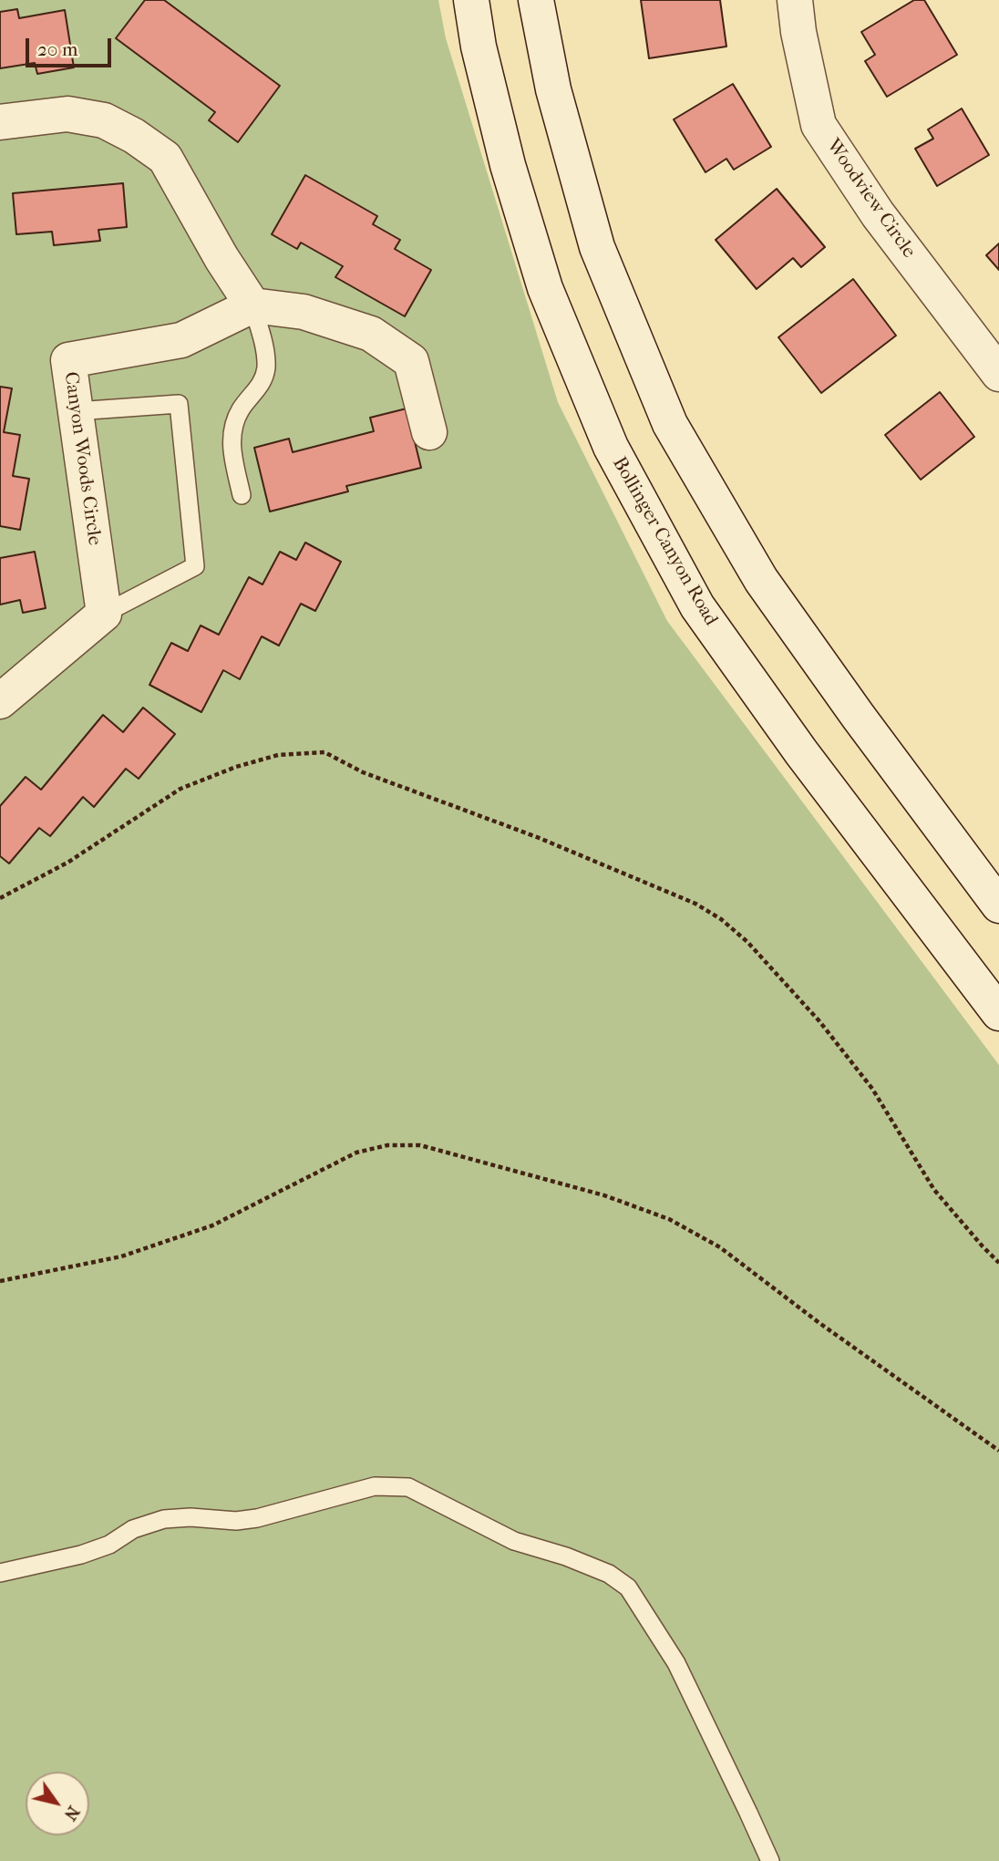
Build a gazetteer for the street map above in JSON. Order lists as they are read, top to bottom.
{
  "streets": {
    "main road": ["Woodview Circle", "Canyon Woods Circle", "Bollinger Canyon Road"]
  },
  "scale_bar": "20 m",
  "north": "bottom right"
}
